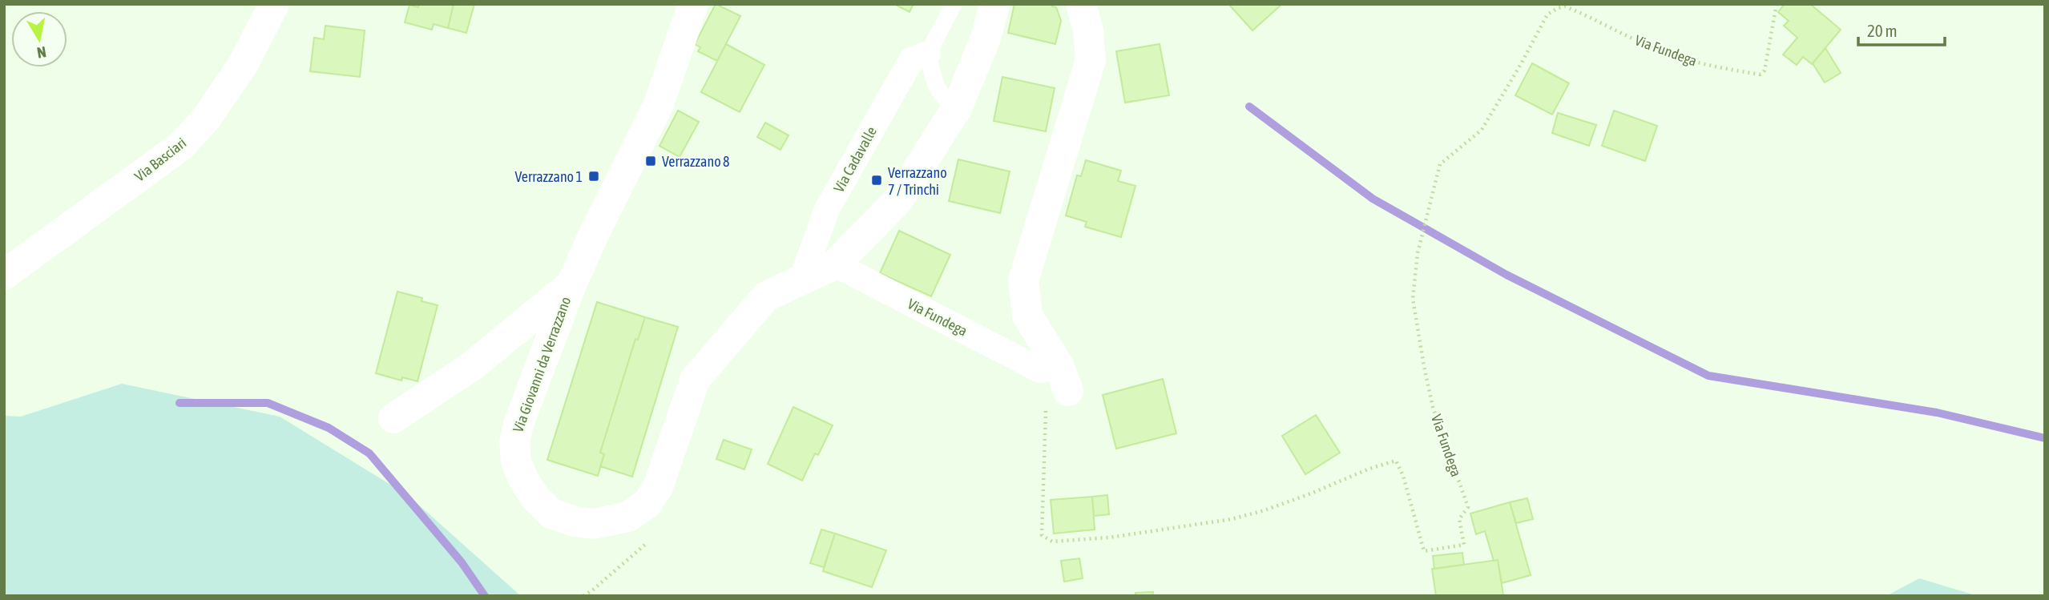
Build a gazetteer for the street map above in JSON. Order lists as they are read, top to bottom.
{
  "streets": {
    "street": [
      "Via Fundega",
      "Via Basciari",
      "Via Cadavalle",
      "Via Giovanni da Verrazzano"
    ]
  },
  "crossings": [
    ["Via Fundega", "Via Giovanni da Verrazzano"],
    ["Via Cadavalle", "Via Giovanni da Verrazzano"]
  ],
  "places": {
    "transit": ["Verrazzano 8", "Verrazzano 1", "Verrazzano 7 / Trinchi"]
  },
  "scale_bar": "20 m",
  "north": "bottom"
}
